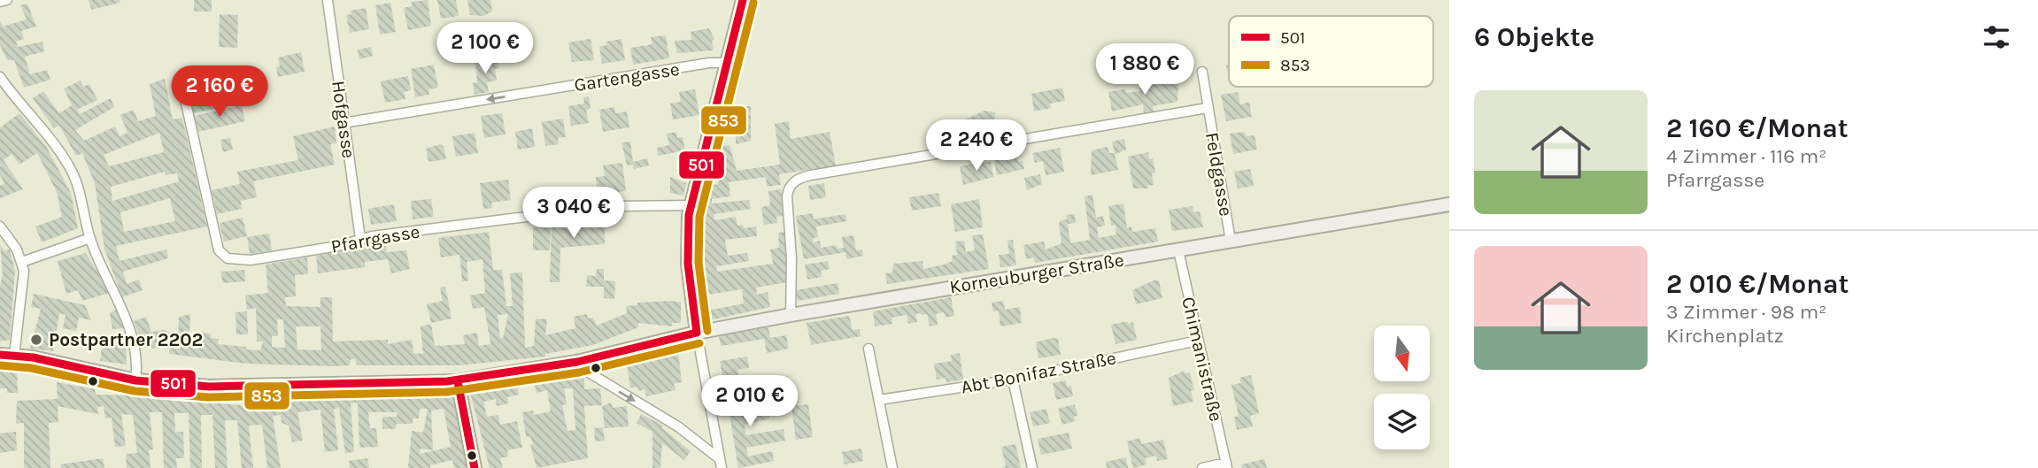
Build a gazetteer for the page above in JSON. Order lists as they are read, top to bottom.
{
  "streets": {
    "street": [
      "Gartengasse",
      "Hofgasse",
      "Feldgasse",
      "Pfarrgasse",
      "Korneuburger Straße",
      "Chimanistraße",
      "Abt Bonifaz Straße"
    ]
  },
  "crossings": [
    ["Gartengasse", "Hofgasse"],
    ["Hofgasse", "Pfarrgasse"],
    ["Feldgasse", "Korneuburger Straße"],
    ["Korneuburger Straße", "Chimanistraße"],
    ["Chimanistraße", "Abt Bonifaz Straße"]
  ],
  "one_way": ["Gartengasse"],
  "places": ["Postpartner 2202"],
  "lines": ["transit line 501", "transit line 853"],
  "legend": ["501", "853"],
  "north": "bottom",
  "page": {
    "heading": "6 Objekte",
    "price": [
      "2 100 €",
      "1 880 €",
      "2 160 €",
      "2 240 €",
      "3 040 €",
      "2 010 €"
    ],
    "list": [
      {
        "name": "2 160 €/Monat",
        "note": "4 Zimmer · 116 m² · Pfarrgasse"
      },
      {
        "name": "2 010 €/Monat",
        "note": "3 Zimmer · 98 m² · Kirchenplatz"
      }
    ]
  }
}
